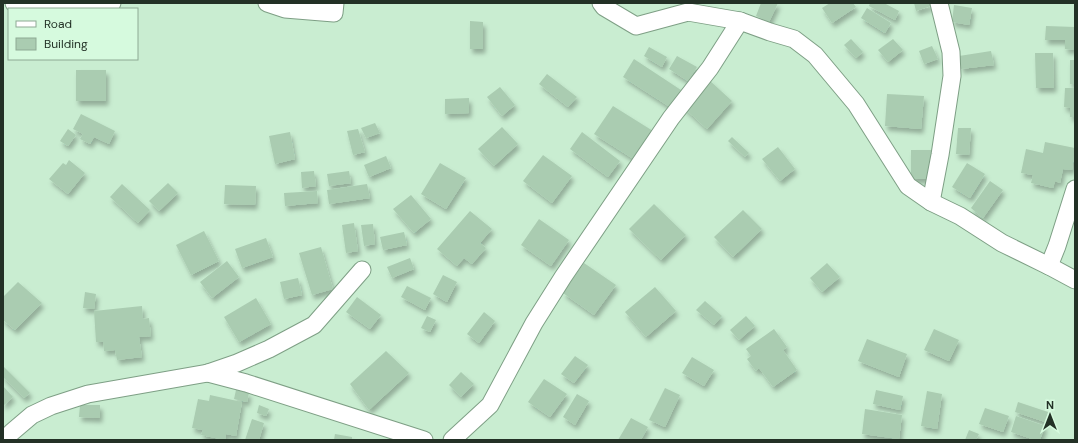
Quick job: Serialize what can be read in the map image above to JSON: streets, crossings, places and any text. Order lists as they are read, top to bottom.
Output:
{
  "legend": ["Road", "Building"],
  "north": "top"
}
